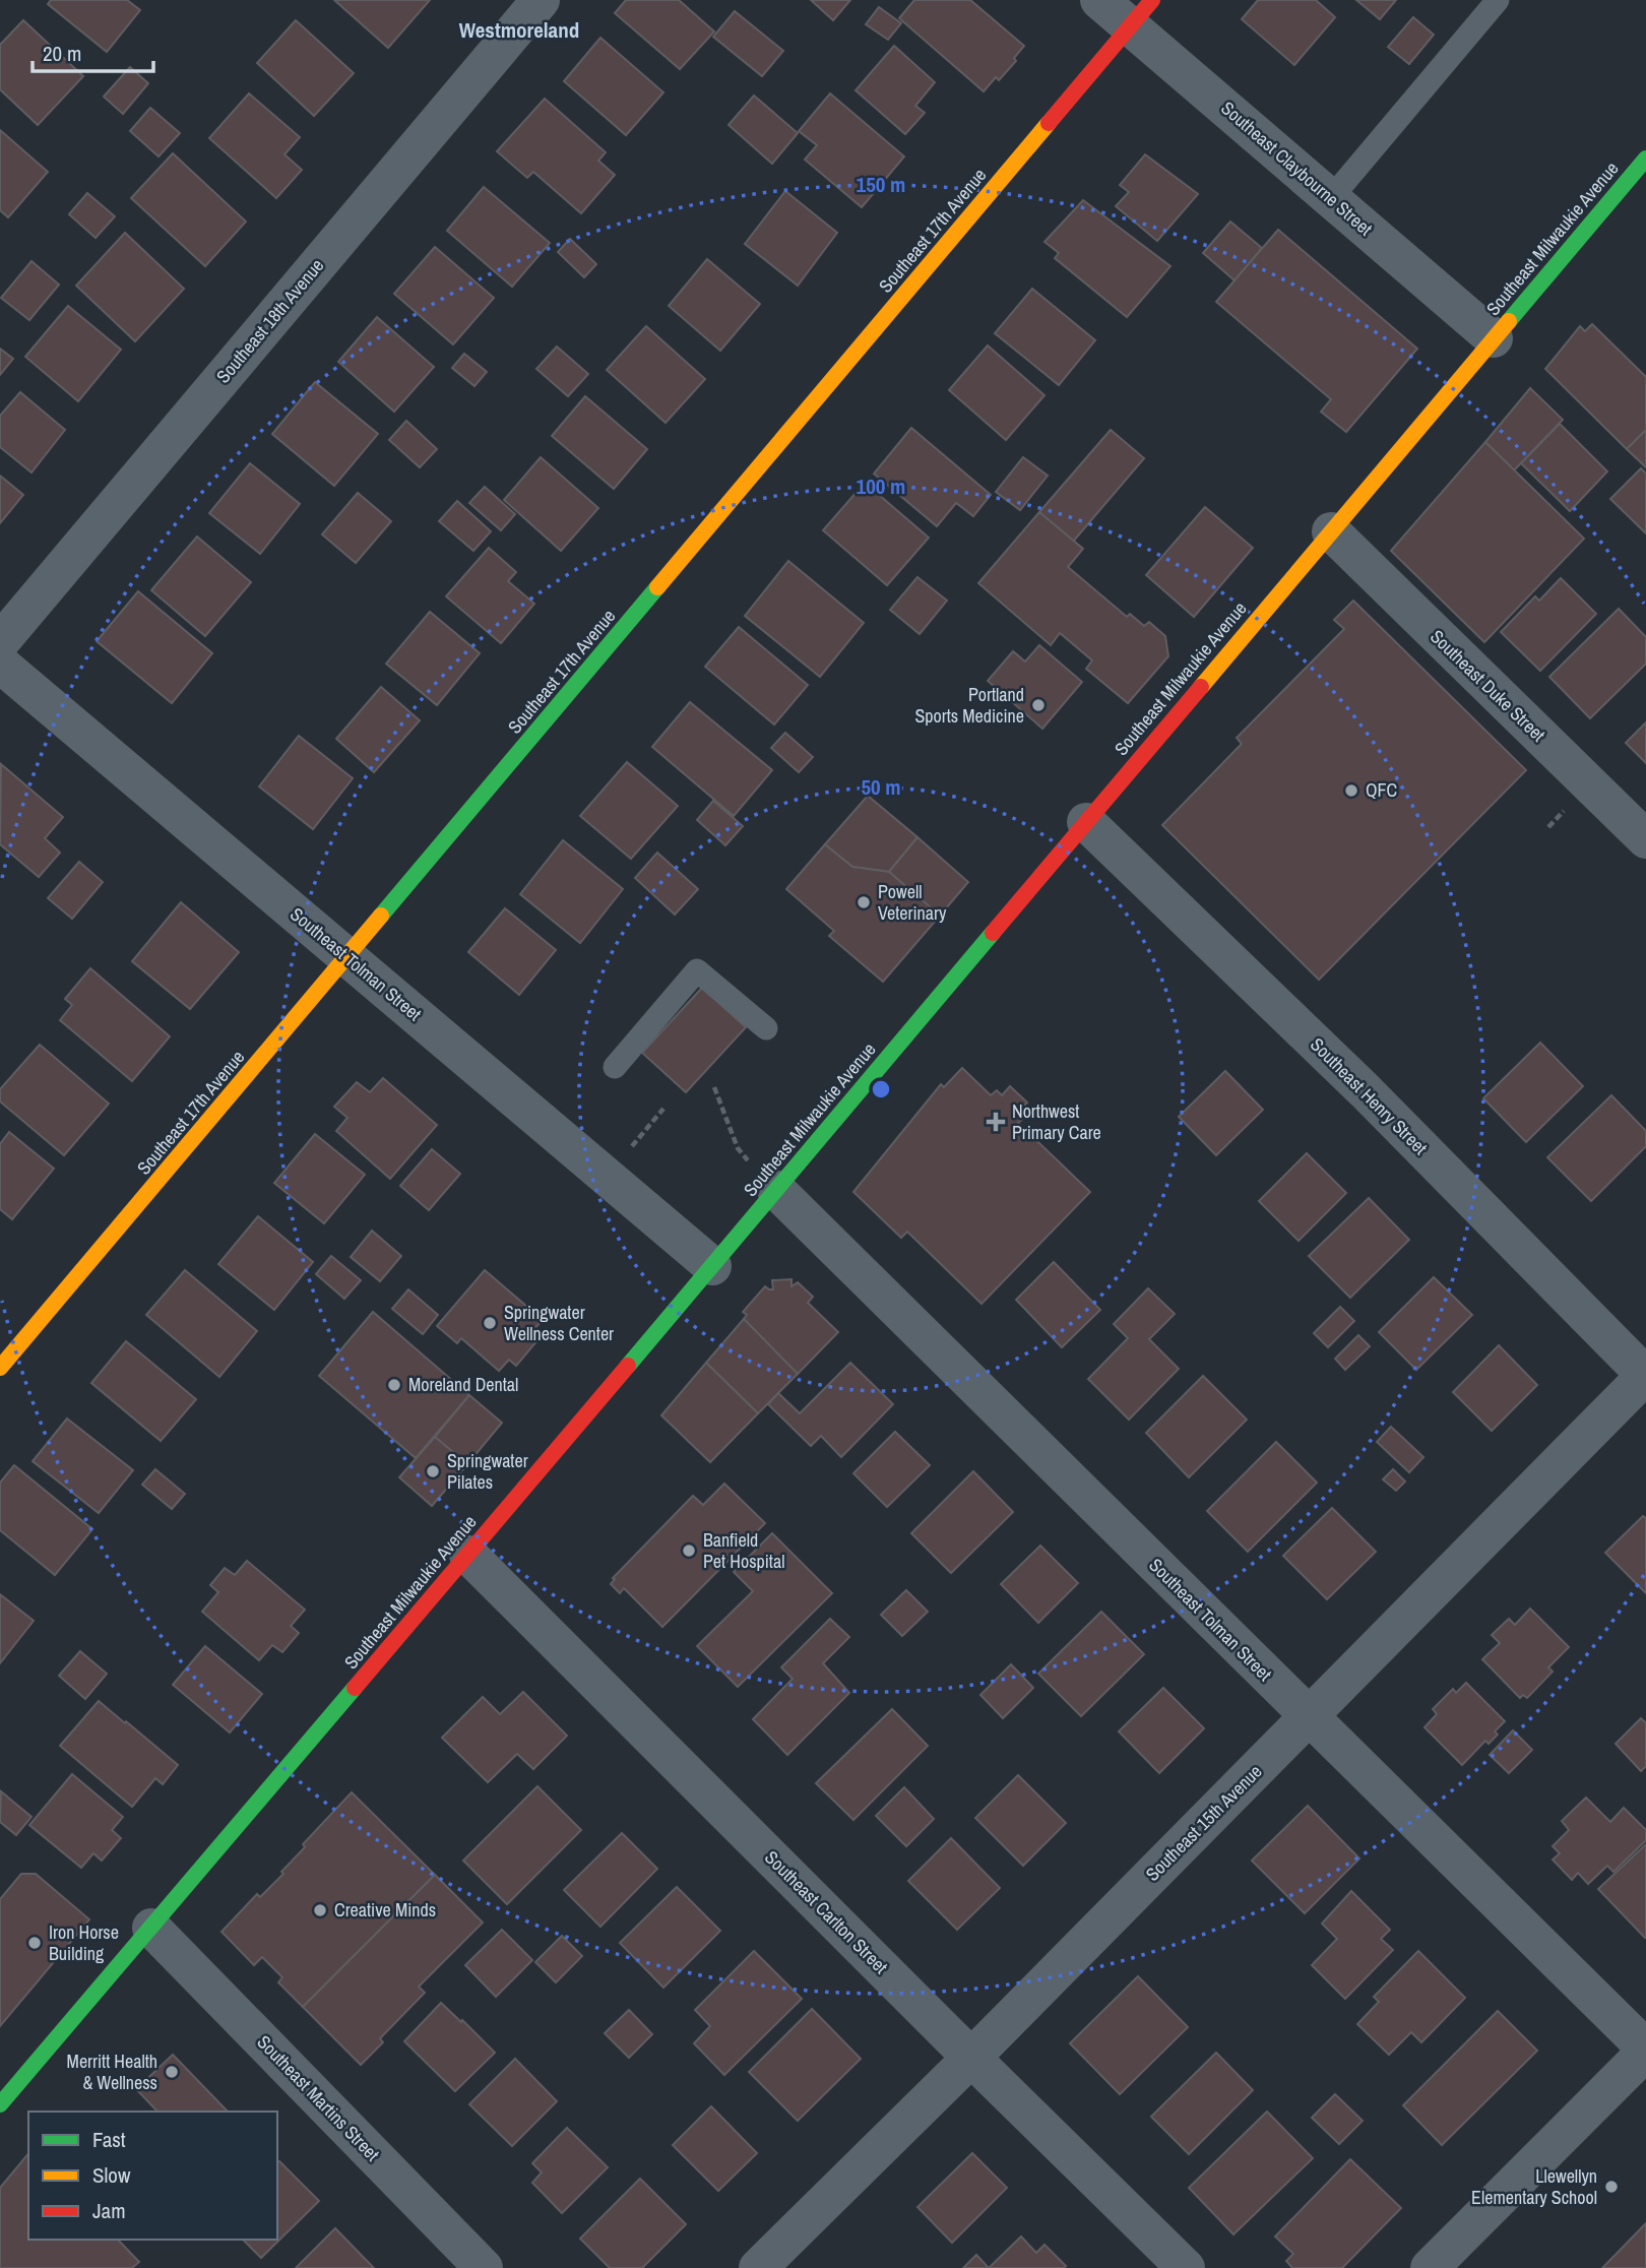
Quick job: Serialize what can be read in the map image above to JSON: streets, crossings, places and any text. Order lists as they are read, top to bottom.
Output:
{
  "streets": {
    "main road": ["Southeast 17th Avenue", "Southeast Milwaukie Avenue"],
    "street": [
      "Southeast Claybourne Street",
      "Southeast 18th Avenue",
      "Southeast Duke Street",
      "Southeast Tolman Street",
      "Southeast Henry Street",
      "Southeast 15th Avenue",
      "Southeast Carlton Street",
      "Southeast Martins Street"
    ]
  },
  "crossings": [
    ["Southeast Claybourne Street", "Southeast 17th Avenue"],
    ["Southeast Claybourne Street", "Southeast Milwaukie Avenue"],
    ["Southeast 17th Avenue", "Southeast Tolman Street"],
    ["Southeast Milwaukie Avenue", "Southeast Duke Street"],
    ["Southeast Milwaukie Avenue", "Southeast Tolman Street"],
    ["Southeast Milwaukie Avenue", "Southeast Henry Street"],
    ["Southeast Milwaukie Avenue", "Southeast Carlton Street"],
    ["Southeast Milwaukie Avenue", "Southeast Martins Street"],
    ["Southeast Tolman Street", "Southeast 15th Avenue"],
    ["Southeast Henry Street", "Southeast 15th Avenue"],
    ["Southeast 15th Avenue", "Southeast Carlton Street"]
  ],
  "districts": ["Westmoreland"],
  "places": {
    "other": [
      "Portland Sports Medicine",
      "QFC",
      "Powell Veterinary",
      "Springwater Wellness Center",
      "Moreland Dental",
      "Springwater Pilates",
      "Banfield Pet Hospital",
      "Creative Minds",
      "Iron Horse Building",
      "Merritt Health & Wellness",
      "Llewellyn Elementary School"
    ],
    "health": ["Northwest Primary Care"]
  },
  "legend": ["Fast", "Slow", "Jam"],
  "scale_bar": "20 m",
  "rings": ["150 m", "100 m", "50 m"]
}
